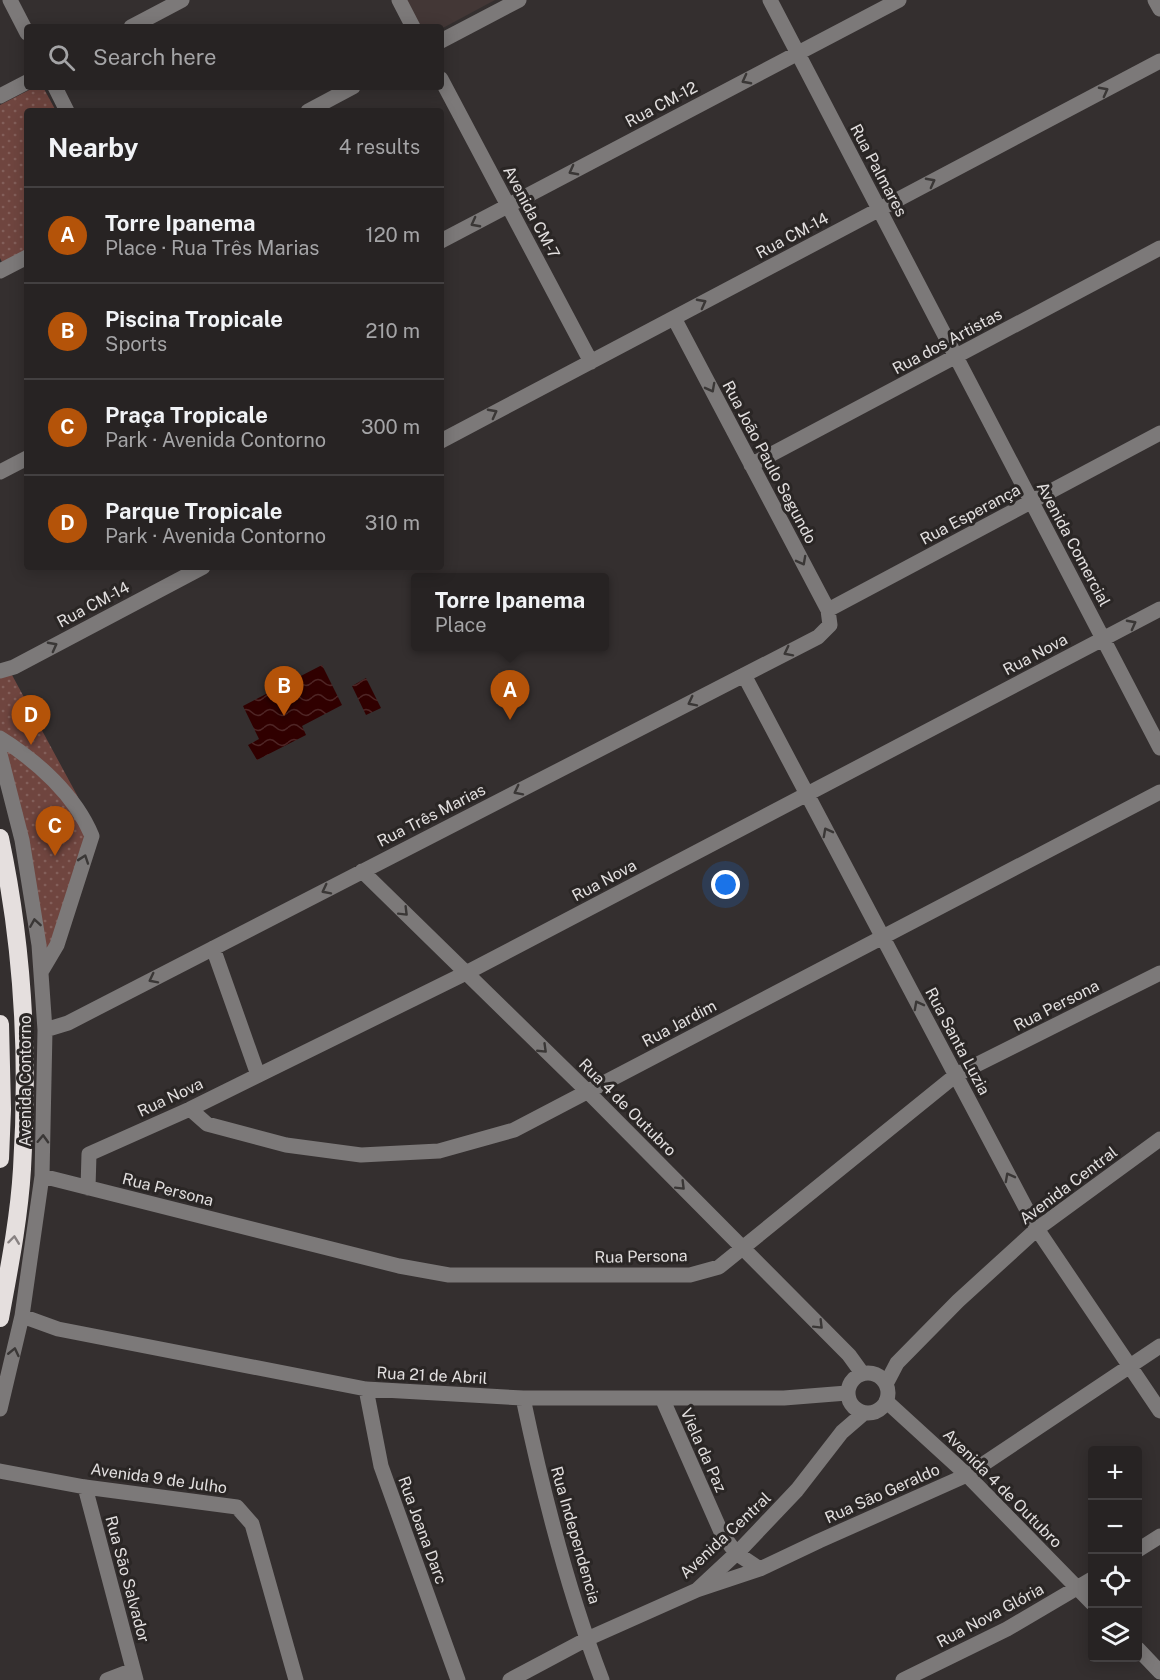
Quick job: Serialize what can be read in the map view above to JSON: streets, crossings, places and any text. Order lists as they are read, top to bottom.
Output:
{
  "streets": {
    "street": [
      "Rua CM-12",
      "Rua Palmares",
      "Avenida CM-7",
      "Rua CM-14",
      "Rua dos Artistas",
      "Rua João Paulo Segundo",
      "Rua Esperança",
      "Avenida Comercial",
      "Rua Nova",
      "Rua Três Marias",
      "Rua Persona",
      "Rua Jardim",
      "Rua Santa Luzia",
      "Avenida Contorno",
      "Rua 4 de Outubro",
      "Avenida Central",
      "Rua 21 de Abril",
      "Viela da Paz",
      "Avenida 9 de Julho",
      "Avenida 4 de Outubro",
      "Rua São Geraldo",
      "Rua Joana Darc",
      "Rua Independencia",
      "Rua São Salvador",
      "Rua Nova Glória"
    ]
  },
  "crossings": [
    ["Rua CM-12", "Rua Palmares"],
    ["Rua CM-12", "Avenida CM-7"],
    ["Rua Palmares", "Rua CM-14"],
    ["Rua Palmares", "Rua dos Artistas"],
    ["Rua Palmares", "Avenida Comercial"],
    ["Avenida CM-7", "Rua CM-14"],
    ["Rua CM-14", "Rua João Paulo Segundo"],
    ["Rua dos Artistas", "Rua João Paulo Segundo"],
    ["Rua dos Artistas", "Avenida Comercial"],
    ["Rua João Paulo Segundo", "Rua Esperança"],
    ["Rua João Paulo Segundo", "Rua Três Marias"],
    ["Rua Esperança", "Avenida Comercial"],
    ["Rua Esperança", "Rua Três Marias"],
    ["Avenida Comercial", "Rua Nova"],
    ["Rua Nova", "Rua Persona"],
    ["Rua Nova", "Rua Jardim"],
    ["Rua Nova", "Rua Santa Luzia"],
    ["Rua Nova", "Rua 4 de Outubro"],
    ["Rua Três Marias", "Rua Santa Luzia"],
    ["Rua Três Marias", "Avenida Contorno"],
    ["Rua Três Marias", "Rua 4 de Outubro"],
    ["Rua Persona", "Rua Santa Luzia"],
    ["Rua Persona", "Avenida Contorno"],
    ["Rua Persona", "Rua 4 de Outubro"],
    ["Rua Jardim", "Rua Santa Luzia"],
    ["Rua Jardim", "Rua 4 de Outubro"],
    ["Rua Santa Luzia", "Avenida Central"],
    ["Rua Santa Luzia", "Rua São Geraldo"],
    ["Avenida Contorno", "Rua 21 de Abril"],
    ["Rua 4 de Outubro", "Avenida Central"],
    ["Rua 4 de Outubro", "Rua 21 de Abril"],
    ["Rua 4 de Outubro", "Avenida 4 de Outubro"],
    ["Avenida Central", "Rua 21 de Abril"],
    ["Avenida Central", "Viela da Paz"],
    ["Avenida Central", "Avenida 4 de Outubro"],
    ["Avenida Central", "Rua São Geraldo"],
    ["Avenida Central", "Rua Independencia"],
    ["Rua 21 de Abril", "Viela da Paz"],
    ["Rua 21 de Abril", "Avenida 4 de Outubro"],
    ["Rua 21 de Abril", "Rua Joana Darc"],
    ["Rua 21 de Abril", "Rua Independencia"],
    ["Viela da Paz", "Rua São Geraldo"],
    ["Avenida 9 de Julho", "Rua São Salvador"],
    ["Avenida 4 de Outubro", "Rua São Geraldo"],
    ["Avenida 4 de Outubro", "Rua Nova Glória"]
  ],
  "one_way": [
    "Rua CM-12",
    "Rua CM-14",
    "Rua João Paulo Segundo",
    "Rua Três Marias",
    "Rua Santa Luzia",
    "Avenida Contorno",
    "Rua 4 de Outubro"
  ],
  "page": {
    "search": "Search here",
    "heading": ["Nearby", "4 results"],
    "list": [
      {
        "mark": "A",
        "name": "Torre Ipanema",
        "note": "Place · Rua Três Marias",
        "value": "120 m"
      },
      {
        "mark": "B",
        "name": "Piscina Tropicale",
        "note": "Sports",
        "value": "210 m"
      },
      {
        "mark": "C",
        "name": "Praça Tropicale",
        "note": "Park · Avenida Contorno",
        "value": "300 m"
      },
      {
        "mark": "D",
        "name": "Parque Tropicale",
        "note": "Park · Avenida Contorno",
        "value": "310 m"
      }
    ],
    "popup": ["Torre Ipanema", "Place"],
    "pins": [
      "B",
      "A",
      "D",
      "C"
    ],
    "map_buttons": ["+", "−"]
  }
}
